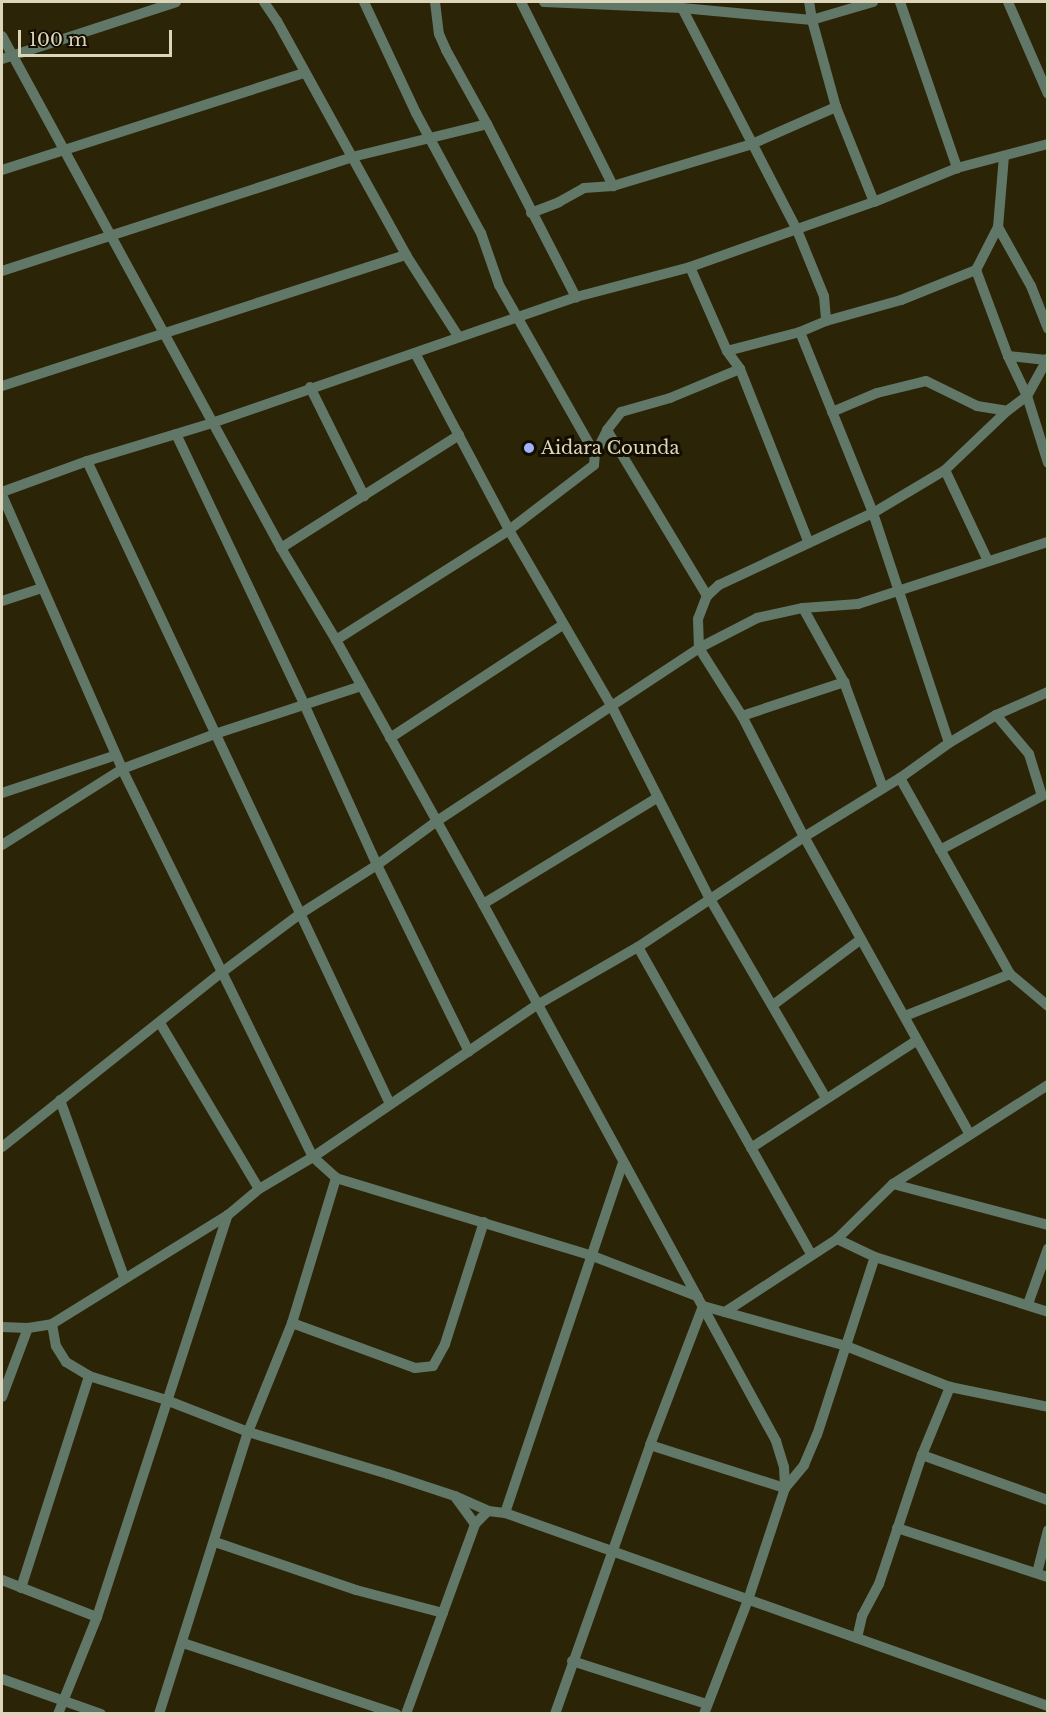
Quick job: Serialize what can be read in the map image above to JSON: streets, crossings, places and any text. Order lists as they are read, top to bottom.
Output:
{
  "places": ["Aidara Counda"],
  "scale_bar": "100 m"
}
